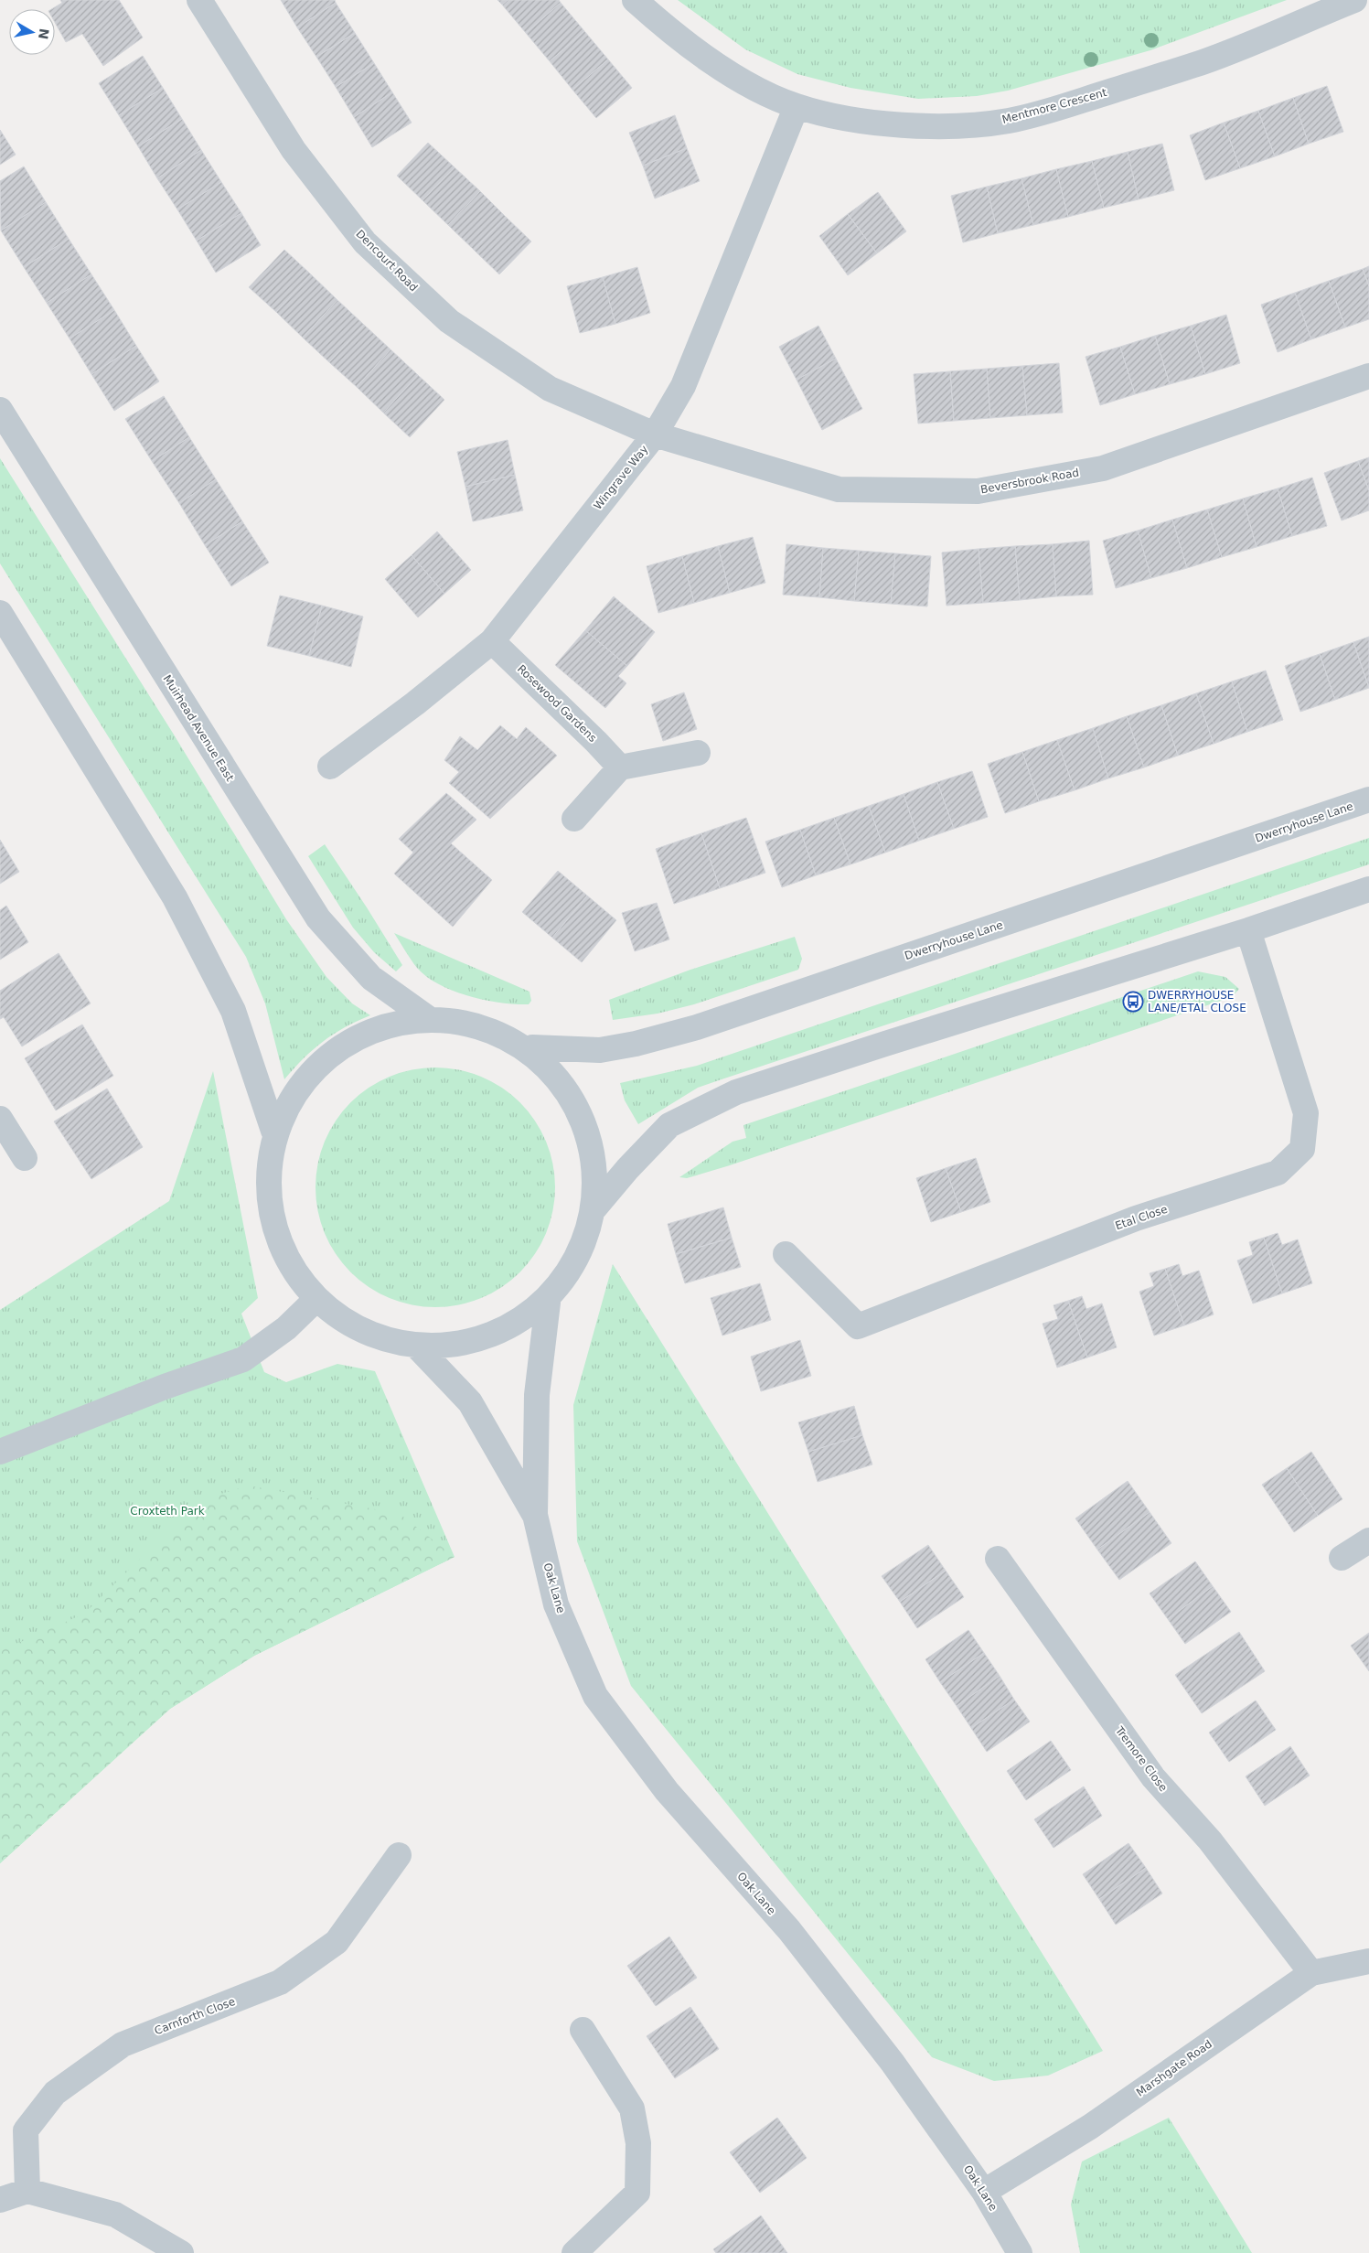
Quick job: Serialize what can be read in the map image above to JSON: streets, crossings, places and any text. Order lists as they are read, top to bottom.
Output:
{
  "streets": {
    "street": [
      "Mentmore Crescent",
      "Dencourt Road",
      "Wingrave Way",
      "Beversbrook Road",
      "Rosewood Gardens",
      "Muirhead Avenue East",
      "Dwerryhouse Lane",
      "Etal Close",
      "Oak Lane",
      "Tremore Close",
      "Carnforth Close",
      "Marshgate Road"
    ]
  },
  "crossings": [
    ["Mentmore Crescent", "Wingrave Way"],
    ["Dencourt Road", "Wingrave Way"],
    ["Dencourt Road", "Beversbrook Road"],
    ["Wingrave Way", "Beversbrook Road"],
    ["Wingrave Way", "Rosewood Gardens"],
    ["Oak Lane", "Marshgate Road"],
    ["Tremore Close", "Marshgate Road"]
  ],
  "parks": ["Croxteth Park"],
  "places": {
    "bus stop": ["DWERRYHOUSE LANE/ETAL CLOSE"]
  },
  "north": "right"
}
